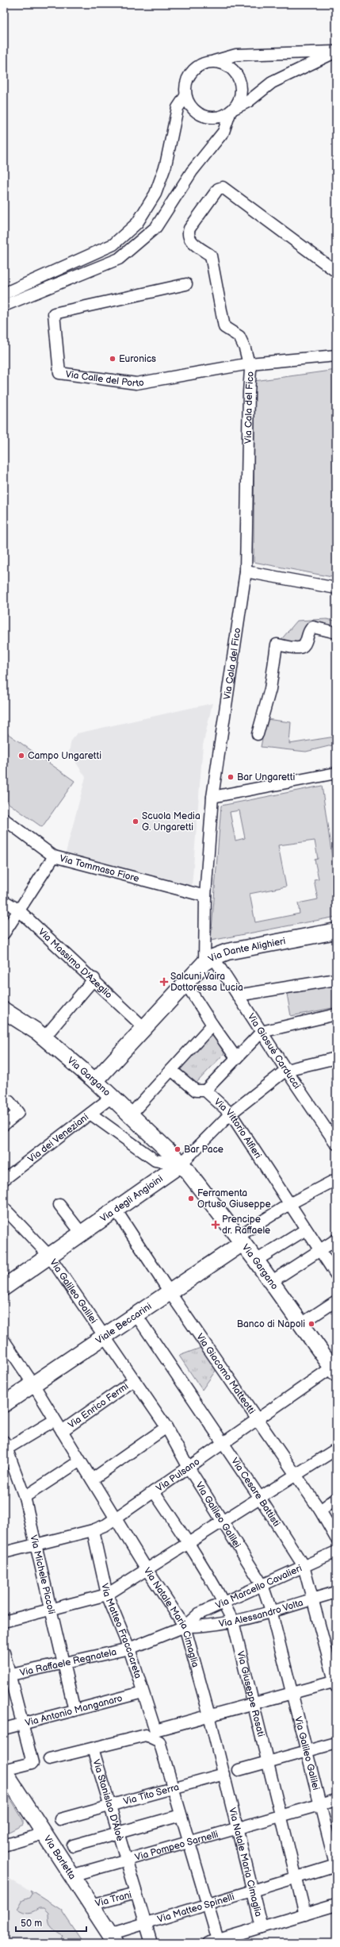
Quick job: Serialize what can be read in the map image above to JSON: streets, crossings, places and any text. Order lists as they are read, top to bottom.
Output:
{
  "streets": {
    "street": [
      "Via Calle del Porto",
      "Via Cala del Fico",
      "Via Tommaso Fiore",
      "Via Dante Alighieri",
      "Via Massimo D'Azeglio",
      "Via Giosuè Carducci",
      "Via Gargano",
      "Via Vittorio Alfieri",
      "Via dei Veneziani",
      "Via degli Angioini",
      "Via Galileo Galilei",
      "Viale Beccarini",
      "Via Giacomo Matteotti",
      "Via Enrico Fermi",
      "Via Pulsano",
      "Via Cesare Battisti",
      "Via Michele Piccoli",
      "Via Marcello Cavalieri",
      "Via Alessandro Volta",
      "Via Natale Maria Cimaglia",
      "Via Matteo Fraccacreta",
      "Via Raffaele Regnatela",
      "Via Giuseppe Rosati",
      "Via Antonio Manganaro",
      "Via Tito Serra",
      "Via Stanislao D'Aloè",
      "Via Pompeo Sarnelli",
      "Via Barletta",
      "Via Trani",
      "Via Matteo Spinelli"
    ]
  },
  "crossings": [
    ["Via Calle del Porto", "Via Cala del Fico"],
    ["Via Cala del Fico", "Via Tommaso Fiore"],
    ["Via Cala del Fico", "Via Dante Alighieri"],
    ["Via Cala del Fico", "Via Giosuè Carducci"],
    ["Via Dante Alighieri", "Via Massimo D'Azeglio"],
    ["Via Dante Alighieri", "Via Giosuè Carducci"],
    ["Via Dante Alighieri", "Via Gargano"],
    ["Via Gargano", "Via dei Veneziani"],
    ["Via Gargano", "Via degli Angioini"],
    ["Via Gargano", "Viale Beccarini"],
    ["Via Gargano", "Via Pulsano"],
    ["Via Vittorio Alfieri", "Viale Beccarini"],
    ["Via degli Angioini", "Via Galileo Galilei"],
    ["Via degli Angioini", "Via Giacomo Matteotti"],
    ["Via Galileo Galilei", "Viale Beccarini"],
    ["Via Galileo Galilei", "Via Enrico Fermi"],
    ["Via Galileo Galilei", "Via Pulsano"],
    ["Via Galileo Galilei", "Via Marcello Cavalieri"],
    ["Via Galileo Galilei", "Via Alessandro Volta"],
    ["Via Galileo Galilei", "Via Pompeo Sarnelli"],
    ["Via Galileo Galilei", "Via Matteo Spinelli"],
    ["Viale Beccarini", "Via Giacomo Matteotti"],
    ["Viale Beccarini", "Via Cesare Battisti"],
    ["Viale Beccarini", "Via Natale Maria Cimaglia"],
    ["Via Giacomo Matteotti", "Via Pulsano"],
    ["Via Enrico Fermi", "Via Natale Maria Cimaglia"],
    ["Via Pulsano", "Via Cesare Battisti"],
    ["Via Pulsano", "Via Michele Piccoli"],
    ["Via Pulsano", "Via Natale Maria Cimaglia"],
    ["Via Pulsano", "Via Matteo Fraccacreta"],
    ["Via Pulsano", "Via Giuseppe Rosati"],
    ["Via Cesare Battisti", "Via Marcello Cavalieri"],
    ["Via Cesare Battisti", "Via Alessandro Volta"],
    ["Via Michele Piccoli", "Via Raffaele Regnatela"],
    ["Via Michele Piccoli", "Via Antonio Manganaro"],
    ["Via Marcello Cavalieri", "Via Alessandro Volta"],
    ["Via Marcello Cavalieri", "Via Natale Maria Cimaglia"],
    ["Via Marcello Cavalieri", "Via Raffaele Regnatela"],
    ["Via Marcello Cavalieri", "Via Giuseppe Rosati"],
    ["Via Alessandro Volta", "Via Natale Maria Cimaglia"],
    ["Via Alessandro Volta", "Via Raffaele Regnatela"],
    ["Via Alessandro Volta", "Via Giuseppe Rosati"],
    ["Via Natale Maria Cimaglia", "Via Matteo Fraccacreta"],
    ["Via Natale Maria Cimaglia", "Via Raffaele Regnatela"],
    ["Via Natale Maria Cimaglia", "Via Tito Serra"],
    ["Via Natale Maria Cimaglia", "Via Pompeo Sarnelli"],
    ["Via Natale Maria Cimaglia", "Via Matteo Spinelli"],
    ["Via Matteo Fraccacreta", "Via Raffaele Regnatela"],
    ["Via Matteo Fraccacreta", "Via Antonio Manganaro"],
    ["Via Giuseppe Rosati", "Via Pompeo Sarnelli"],
    ["Via Giuseppe Rosati", "Via Matteo Spinelli"],
    ["Via Tito Serra", "Via Stanislao D'Aloè"],
    ["Via Stanislao D'Aloè", "Via Pompeo Sarnelli"],
    ["Via Stanislao D'Aloè", "Via Trani"],
    ["Via Stanislao D'Aloè", "Via Matteo Spinelli"],
    ["Via Pompeo Sarnelli", "Via Barletta"],
    ["Via Barletta", "Via Trani"],
    ["Via Barletta", "Via Matteo Spinelli"]
  ],
  "places": {
    "other": [
      "Euronics",
      "Campo Ungaretti",
      "Bar Ungaretti",
      "Scuola Media G. Ungaretti",
      "Bar Pace",
      "Ferramenta Ortuso Giuseppe",
      "Banco di Napoli"
    ],
    "health": ["Salcuni Vaira Dottoressa Lucia", "Prencipe dr. Raffaele"]
  },
  "scale_bar": "50 m"
}
